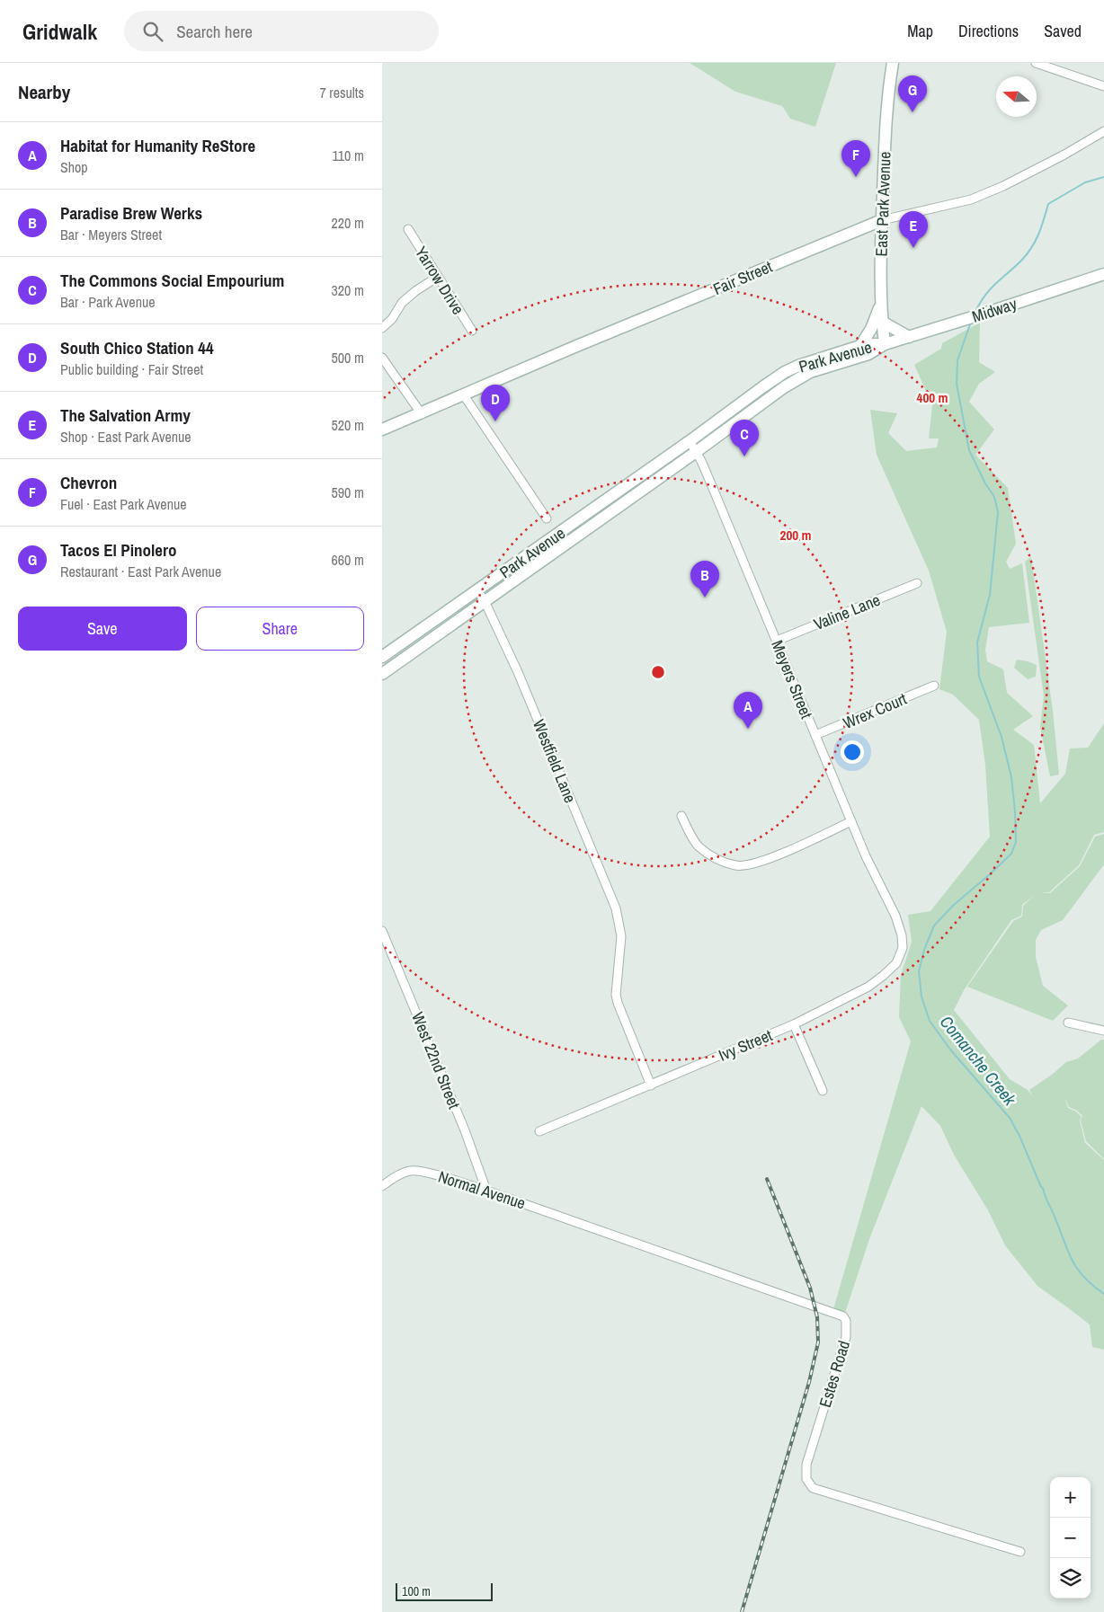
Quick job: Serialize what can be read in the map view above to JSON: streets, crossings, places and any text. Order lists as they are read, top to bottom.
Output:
{
  "streets": {
    "main road": [
      "East Park Avenue",
      "Fair Street",
      "Midway",
      "Park Avenue"
    ],
    "street": [
      "Yarrow Drive",
      "Valine Lane",
      "Meyers Street",
      "Wrex Court",
      "Westfield Lane",
      "Ivy Street",
      "West 22nd Street",
      "Normal Avenue",
      "Estes Road"
    ]
  },
  "crossings": [
    ["East Park Avenue", "Fair Street"],
    ["East Park Avenue", "Midway"],
    ["East Park Avenue", "Park Avenue"],
    ["Midway", "Park Avenue"],
    ["Park Avenue", "Meyers Street"],
    ["Park Avenue", "Westfield Lane"],
    ["Valine Lane", "Meyers Street"],
    ["Meyers Street", "Wrex Court"],
    ["Meyers Street", "Ivy Street"],
    ["Westfield Lane", "Ivy Street"],
    ["West 22nd Street", "Normal Avenue"],
    ["Normal Avenue", "Estes Road"]
  ],
  "water": ["Comanche Creek"],
  "scale_bar": "100 m",
  "north": "left",
  "page": {
    "header": "Gridwalk",
    "search": "Search here",
    "nav": ["Map", "Directions", "Saved"],
    "heading": ["Nearby", "7 results"],
    "pins": [
      "G",
      "F",
      "E",
      "D",
      "C",
      "B",
      "A"
    ],
    "list": [
      {
        "mark": "A",
        "name": "Habitat for Humanity ReStore",
        "note": "Shop",
        "value": "110 m"
      },
      {
        "mark": "B",
        "name": "Paradise Brew Werks",
        "note": "Bar · Meyers Street",
        "value": "220 m"
      },
      {
        "mark": "C",
        "name": "The Commons Social Empourium",
        "note": "Bar · Park Avenue",
        "value": "320 m"
      },
      {
        "mark": "D",
        "name": "South Chico Station 44",
        "note": "Public building · Fair Street",
        "value": "500 m"
      },
      {
        "mark": "E",
        "name": "The Salvation Army",
        "note": "Shop · East Park Avenue",
        "value": "520 m"
      },
      {
        "mark": "F",
        "name": "Chevron",
        "note": "Fuel · East Park Avenue",
        "value": "590 m"
      },
      {
        "mark": "G",
        "name": "Tacos El Pinolero",
        "note": "Restaurant · East Park Avenue",
        "value": "660 m"
      }
    ],
    "buttons": ["Save", "Share"],
    "map_buttons": ["+", "−"],
    "scale": "100 m"
  },
  "rings": ["400 m", "200 m"]
}
